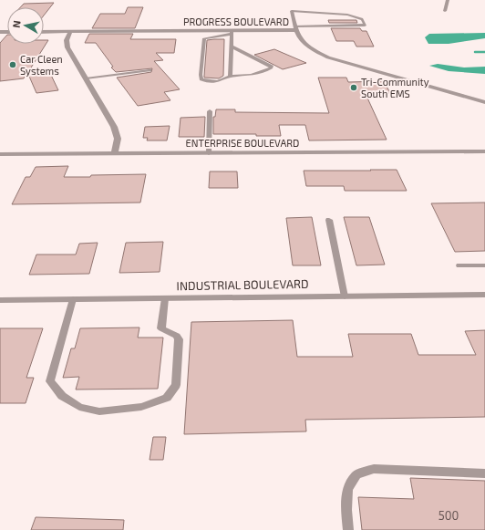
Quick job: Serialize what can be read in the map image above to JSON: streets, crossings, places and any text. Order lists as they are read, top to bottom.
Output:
{
  "streets": {
    "street": ["PROGRESS BOULEVARD", "ENTERPRISE BOULEVARD", "INDUSTRIAL BOULEVARD"]
  },
  "places": ["Car Cleen Systems", "Tri-Community South EMS"],
  "house_numbers": ["500"],
  "north": "left"
}
